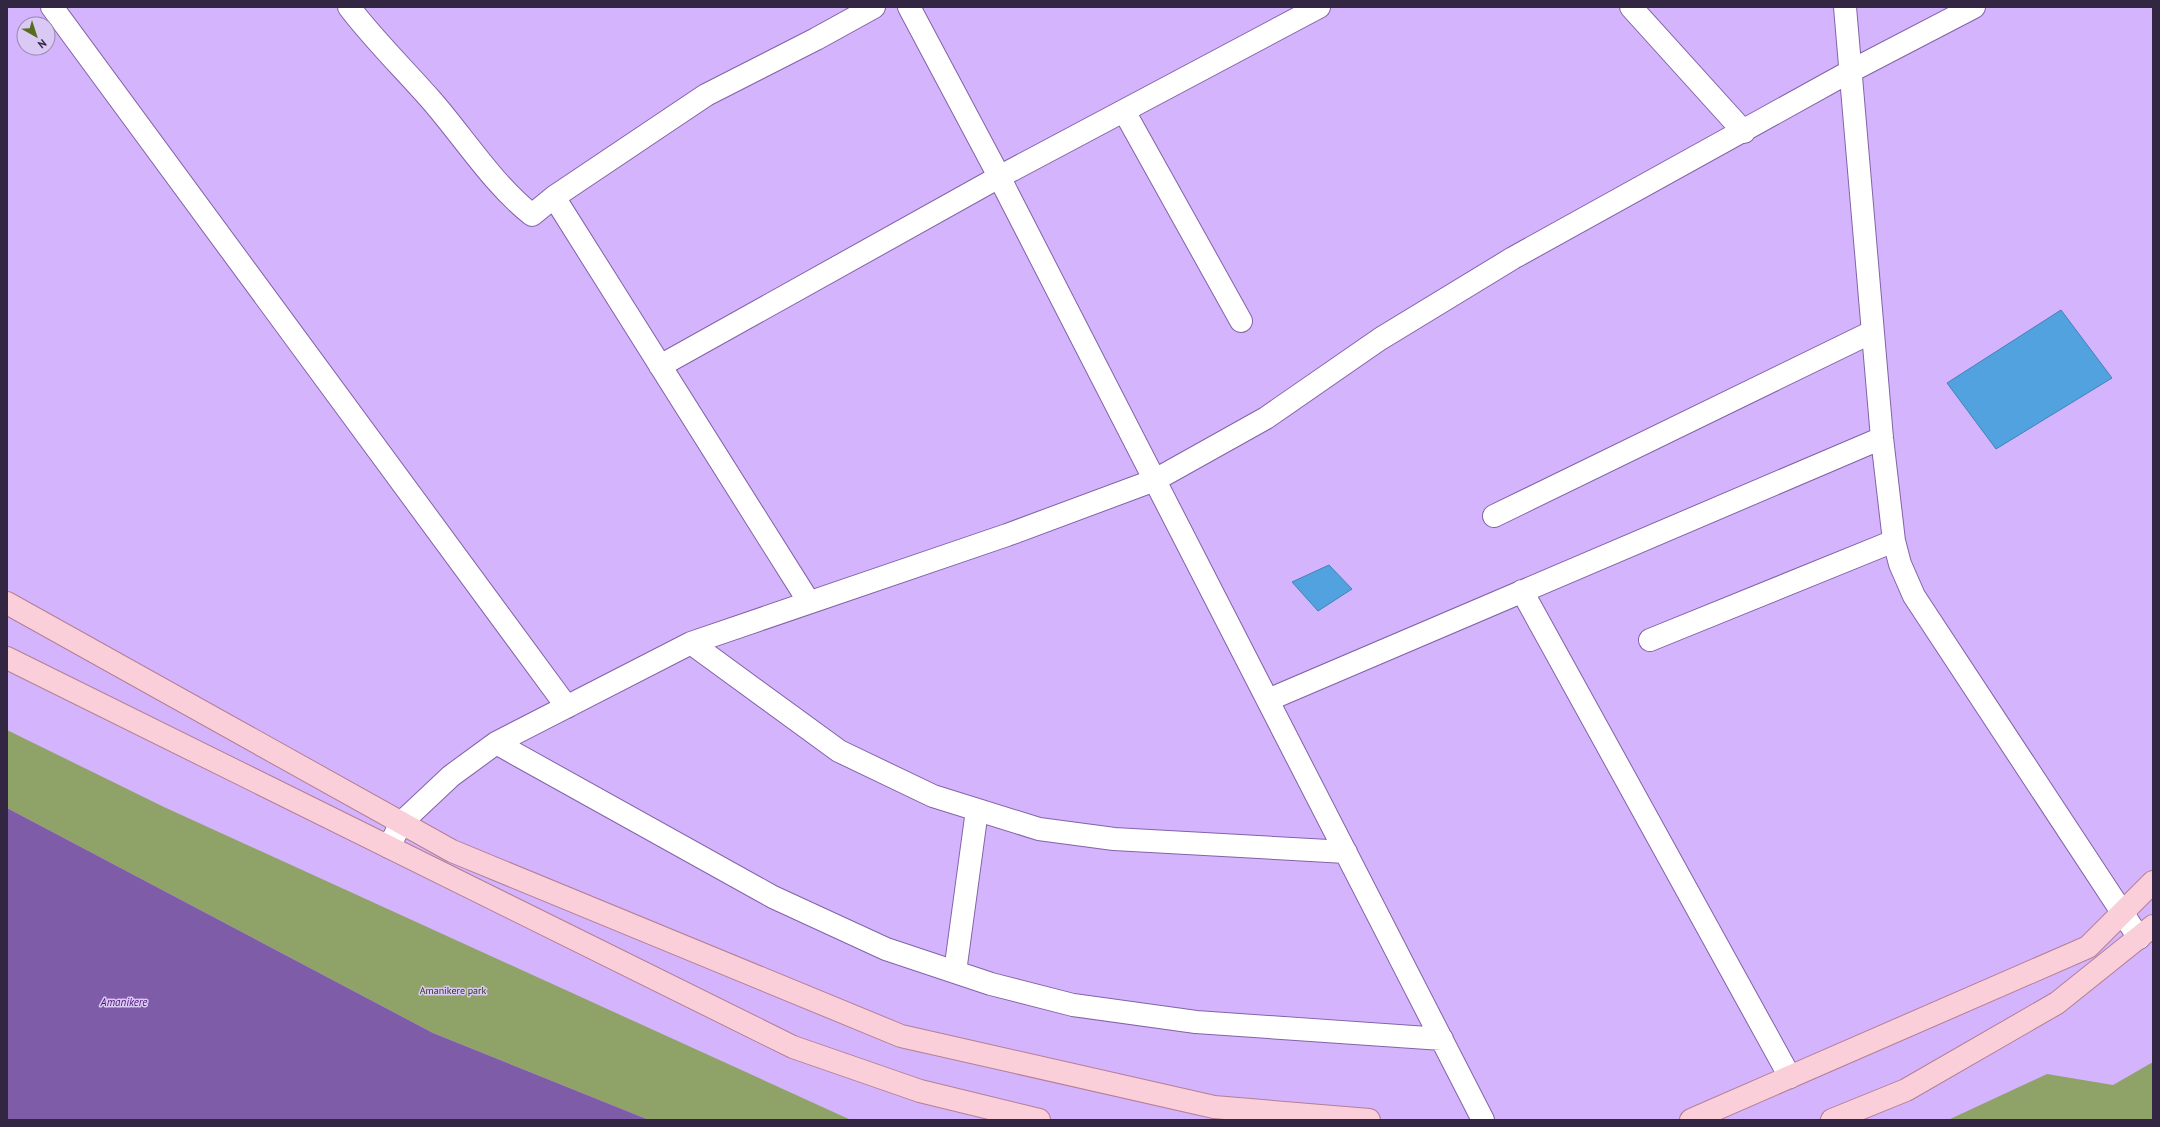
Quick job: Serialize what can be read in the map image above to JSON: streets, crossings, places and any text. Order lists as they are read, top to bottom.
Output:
{
  "water": ["Amanikere"],
  "parks": ["Amanikere park"],
  "north": "bottom right"
}
